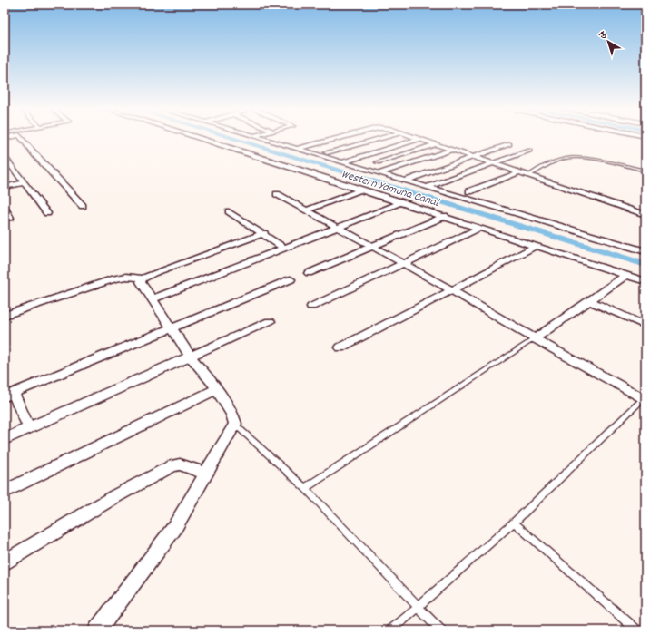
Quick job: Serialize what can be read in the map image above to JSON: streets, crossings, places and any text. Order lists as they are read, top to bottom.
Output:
{
  "water": ["Western Yamuna Canal"],
  "north": "top left"
}
